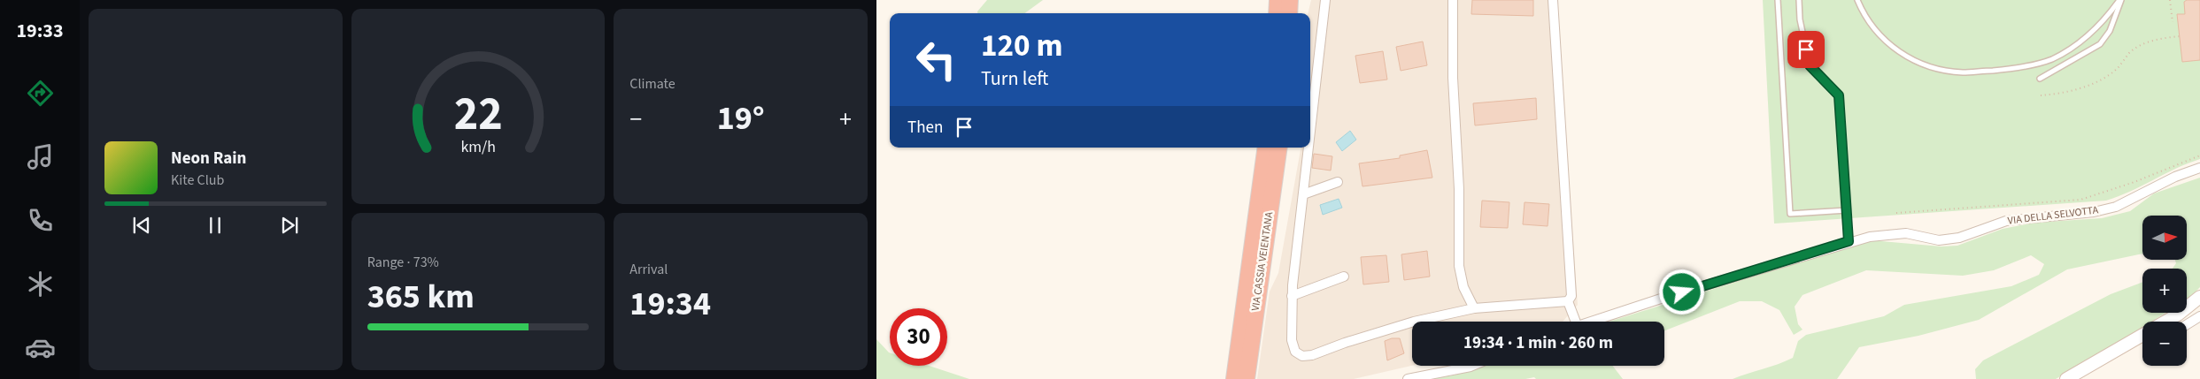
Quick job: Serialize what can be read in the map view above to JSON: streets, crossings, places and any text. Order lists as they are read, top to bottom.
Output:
{
  "streets": {
    "highway": ["VIA CASSIA VEIENTANA"],
    "street": ["VIA DELLA SELVOTTA"]
  },
  "north": "right",
  "page": {
    "tabs": "19:33",
    "tile": [
      "Climate",
      ["Range · 73%", "365 km"],
      ["Arrival", "19:34"]
    ],
    "turn": ["120 m", "Turn left"],
    "heat": ["−", "19°", "+"],
    "then": "Then",
    "song": ["Neon Rain", "Kite Club"],
    "map_buttons": ["+", "−"],
    "limit": "30",
    "trip": "19:34 · 1 min · 260 m",
    "gauge": ["22", "km/h"]
  }
}
